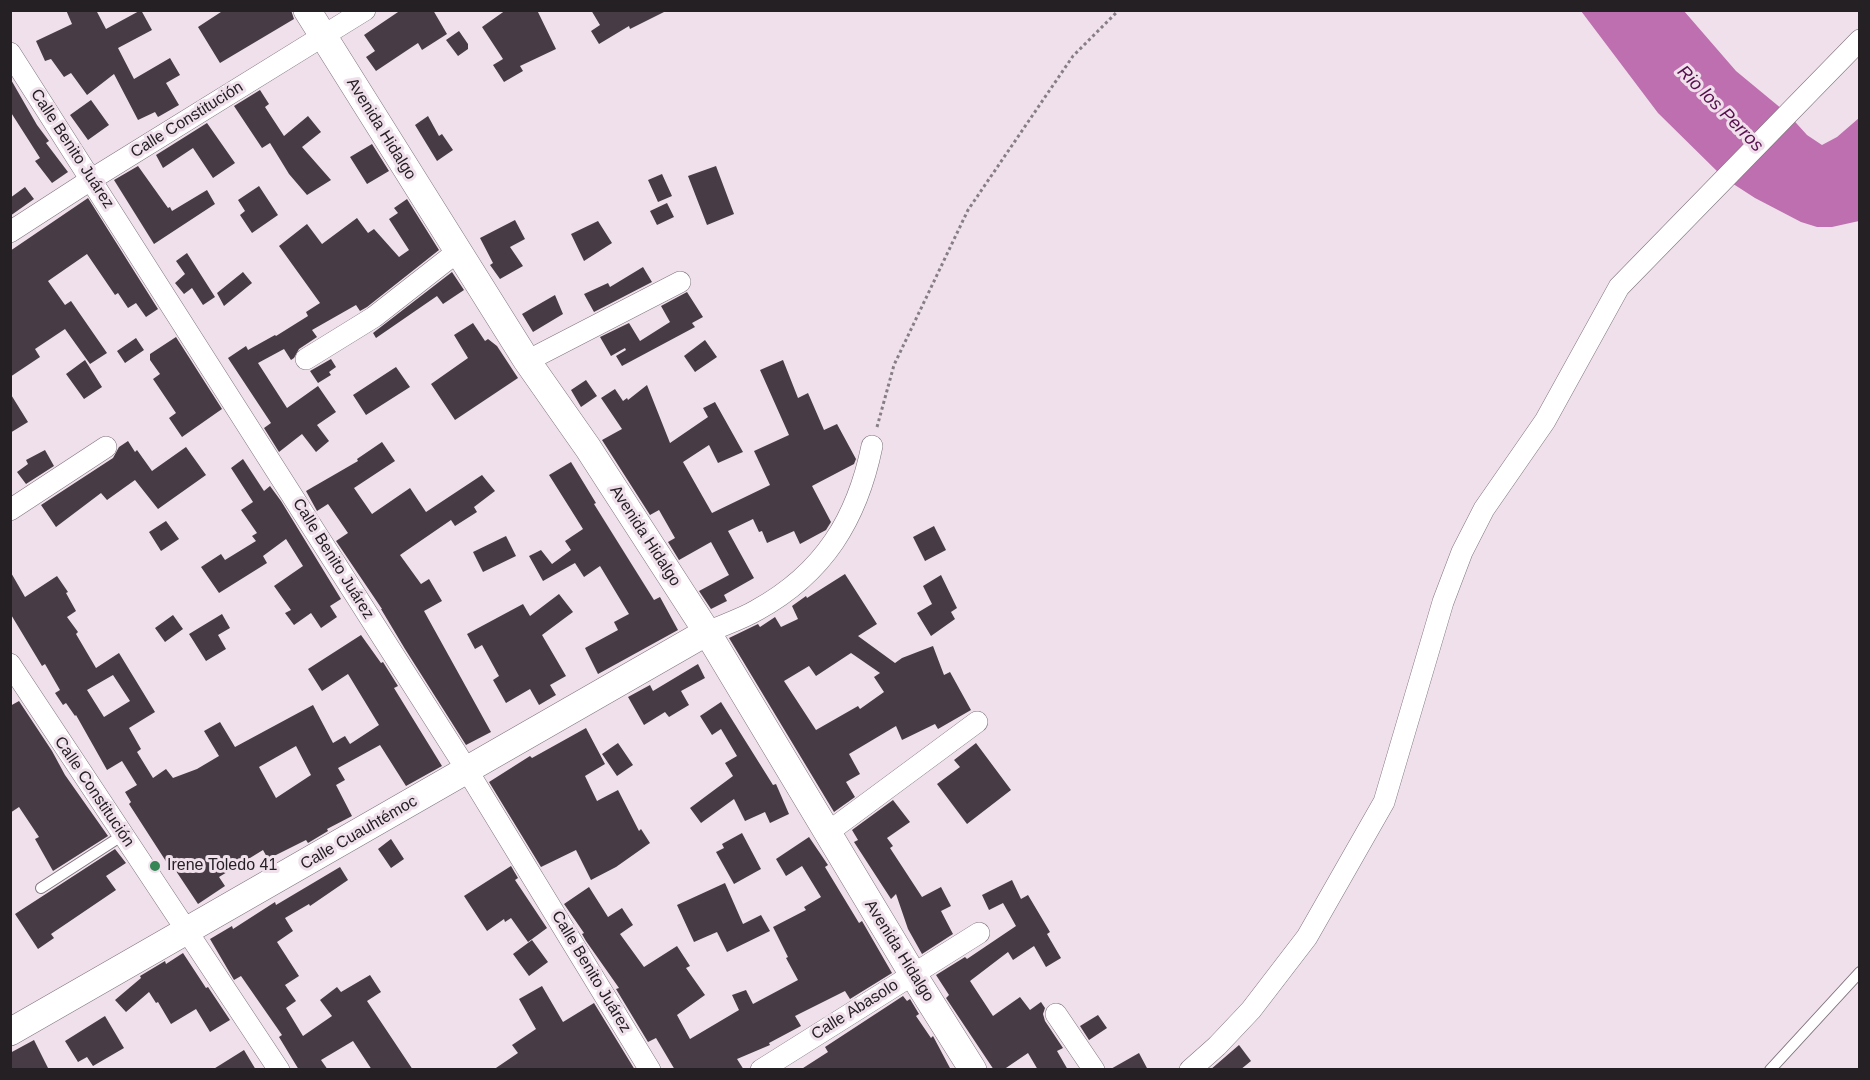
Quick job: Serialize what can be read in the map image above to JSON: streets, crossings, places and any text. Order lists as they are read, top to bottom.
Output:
{
  "streets": {
    "street": [
      "Calle Constitución",
      "Avenida Hidalgo",
      "Calle Benito Juárez",
      "Calle Cuauhtémoc",
      "Calle Abasolo"
    ]
  },
  "crossings": [
    ["Calle Constitución", "Avenida Hidalgo"],
    ["Calle Constitución", "Calle Benito Juárez"],
    ["Calle Constitución", "Calle Cuauhtémoc"],
    ["Avenida Hidalgo", "Calle Cuauhtémoc"],
    ["Avenida Hidalgo", "Calle Abasolo"],
    ["Calle Benito Juárez", "Calle Cuauhtémoc"]
  ],
  "water": ["Rio los Perros"],
  "places": ["Irene Toledo 41"]
}
